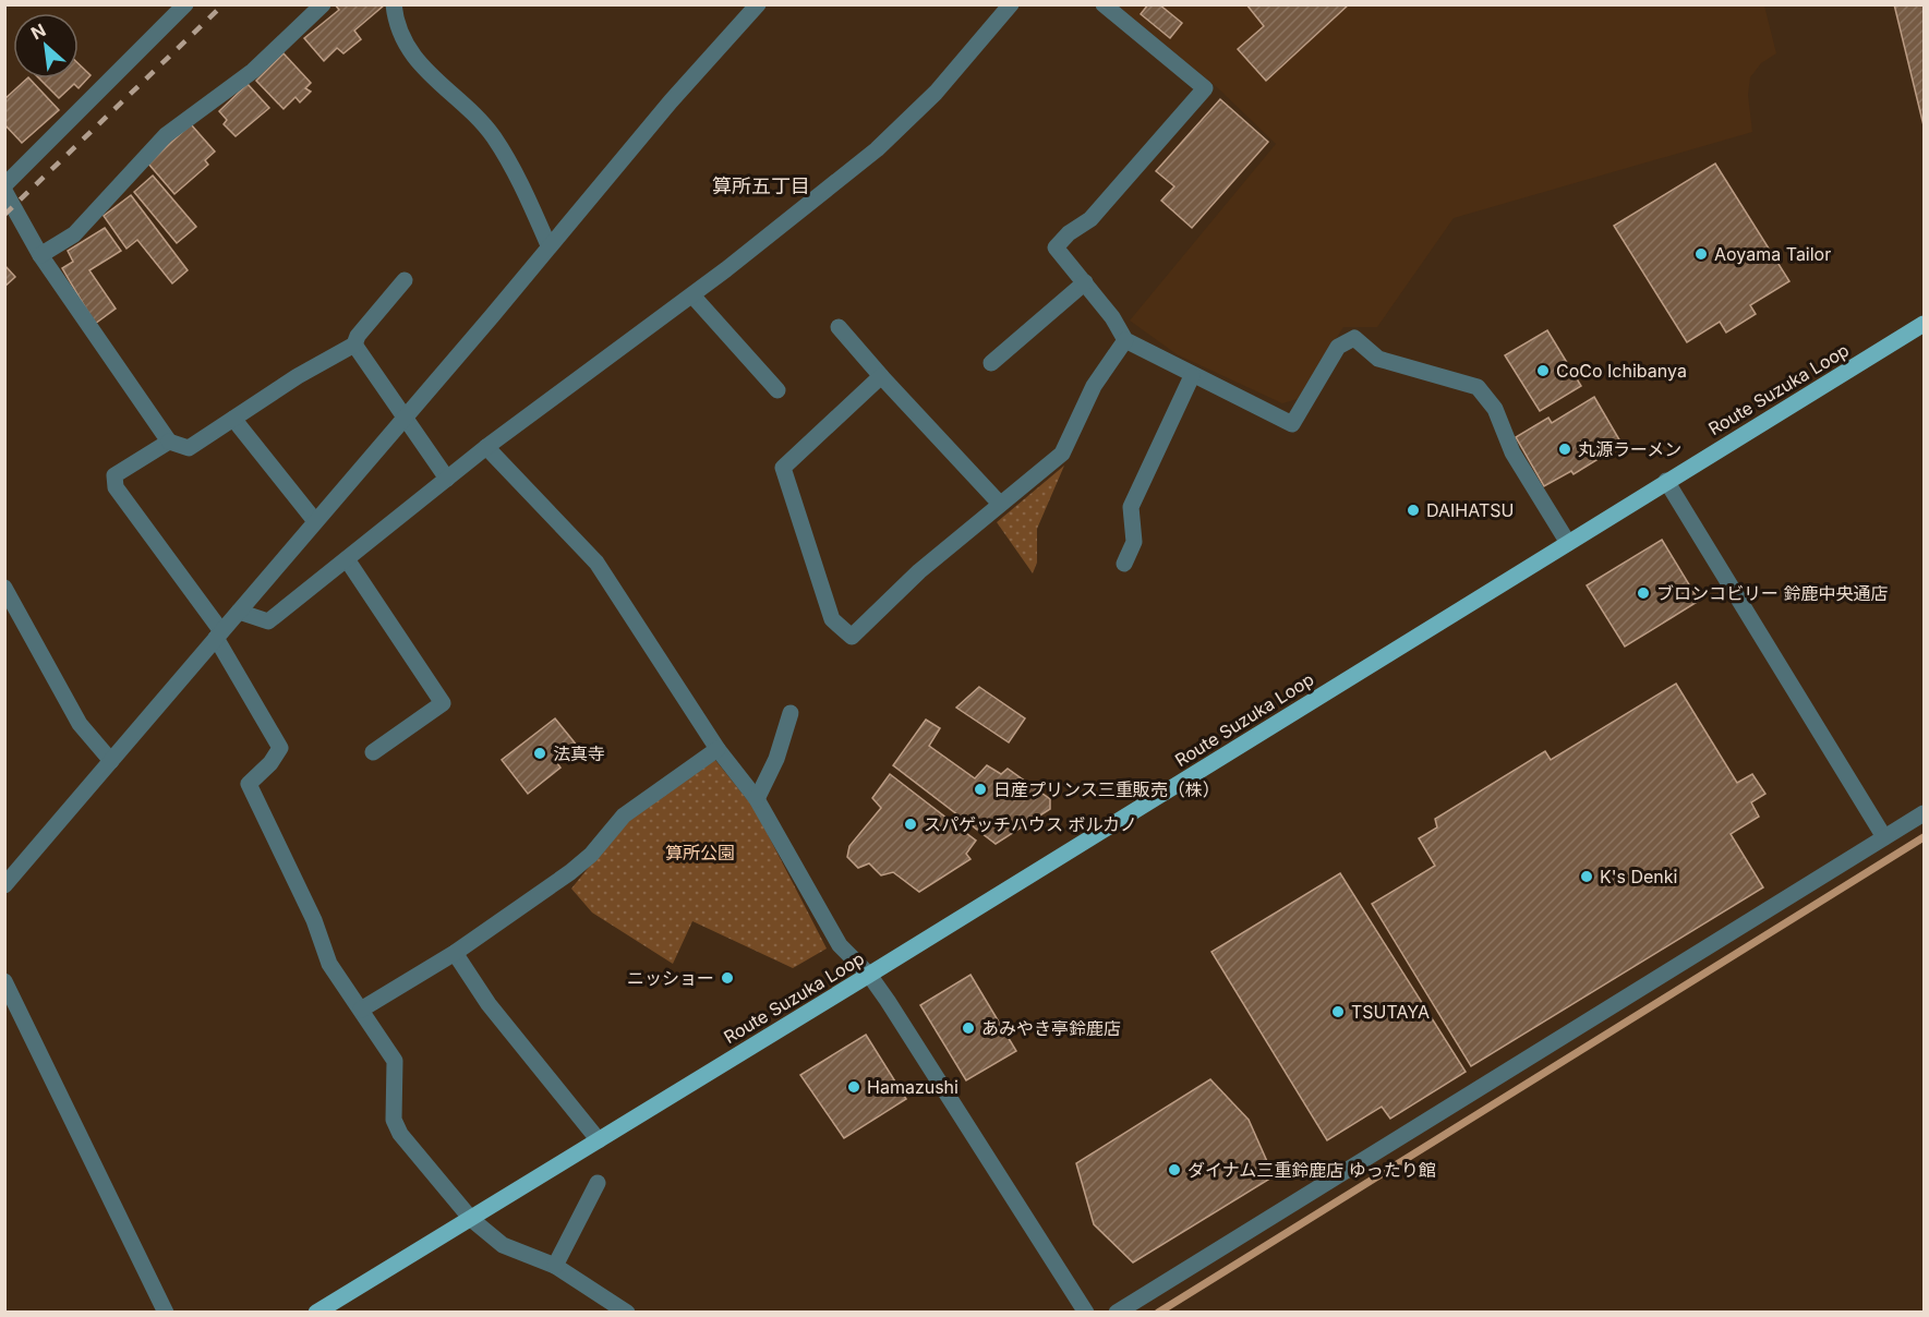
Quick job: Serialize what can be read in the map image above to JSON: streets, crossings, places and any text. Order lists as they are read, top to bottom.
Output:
{
  "streets": {
    "main road": ["Route Suzuka Loop"]
  },
  "districts": ["算所五丁目"],
  "parks": ["算所公園"],
  "places": [
    "Aoyama Tailor",
    "CoCo Ichibanya",
    "丸源ラーメン",
    "DAIHATSU",
    "ブロンコビリー 鈴鹿中央通店",
    "法真寺",
    "日産プリンス三重販売（株）",
    "スパゲッチハウス ボルカノ",
    "K's Denki",
    "ニッショー",
    "TSUTAYA",
    "あみやき亭鈴鹿店",
    "Hamazushi",
    "ダイナム三重鈴鹿店 ゆったり館"
  ],
  "north": "top left"
}
